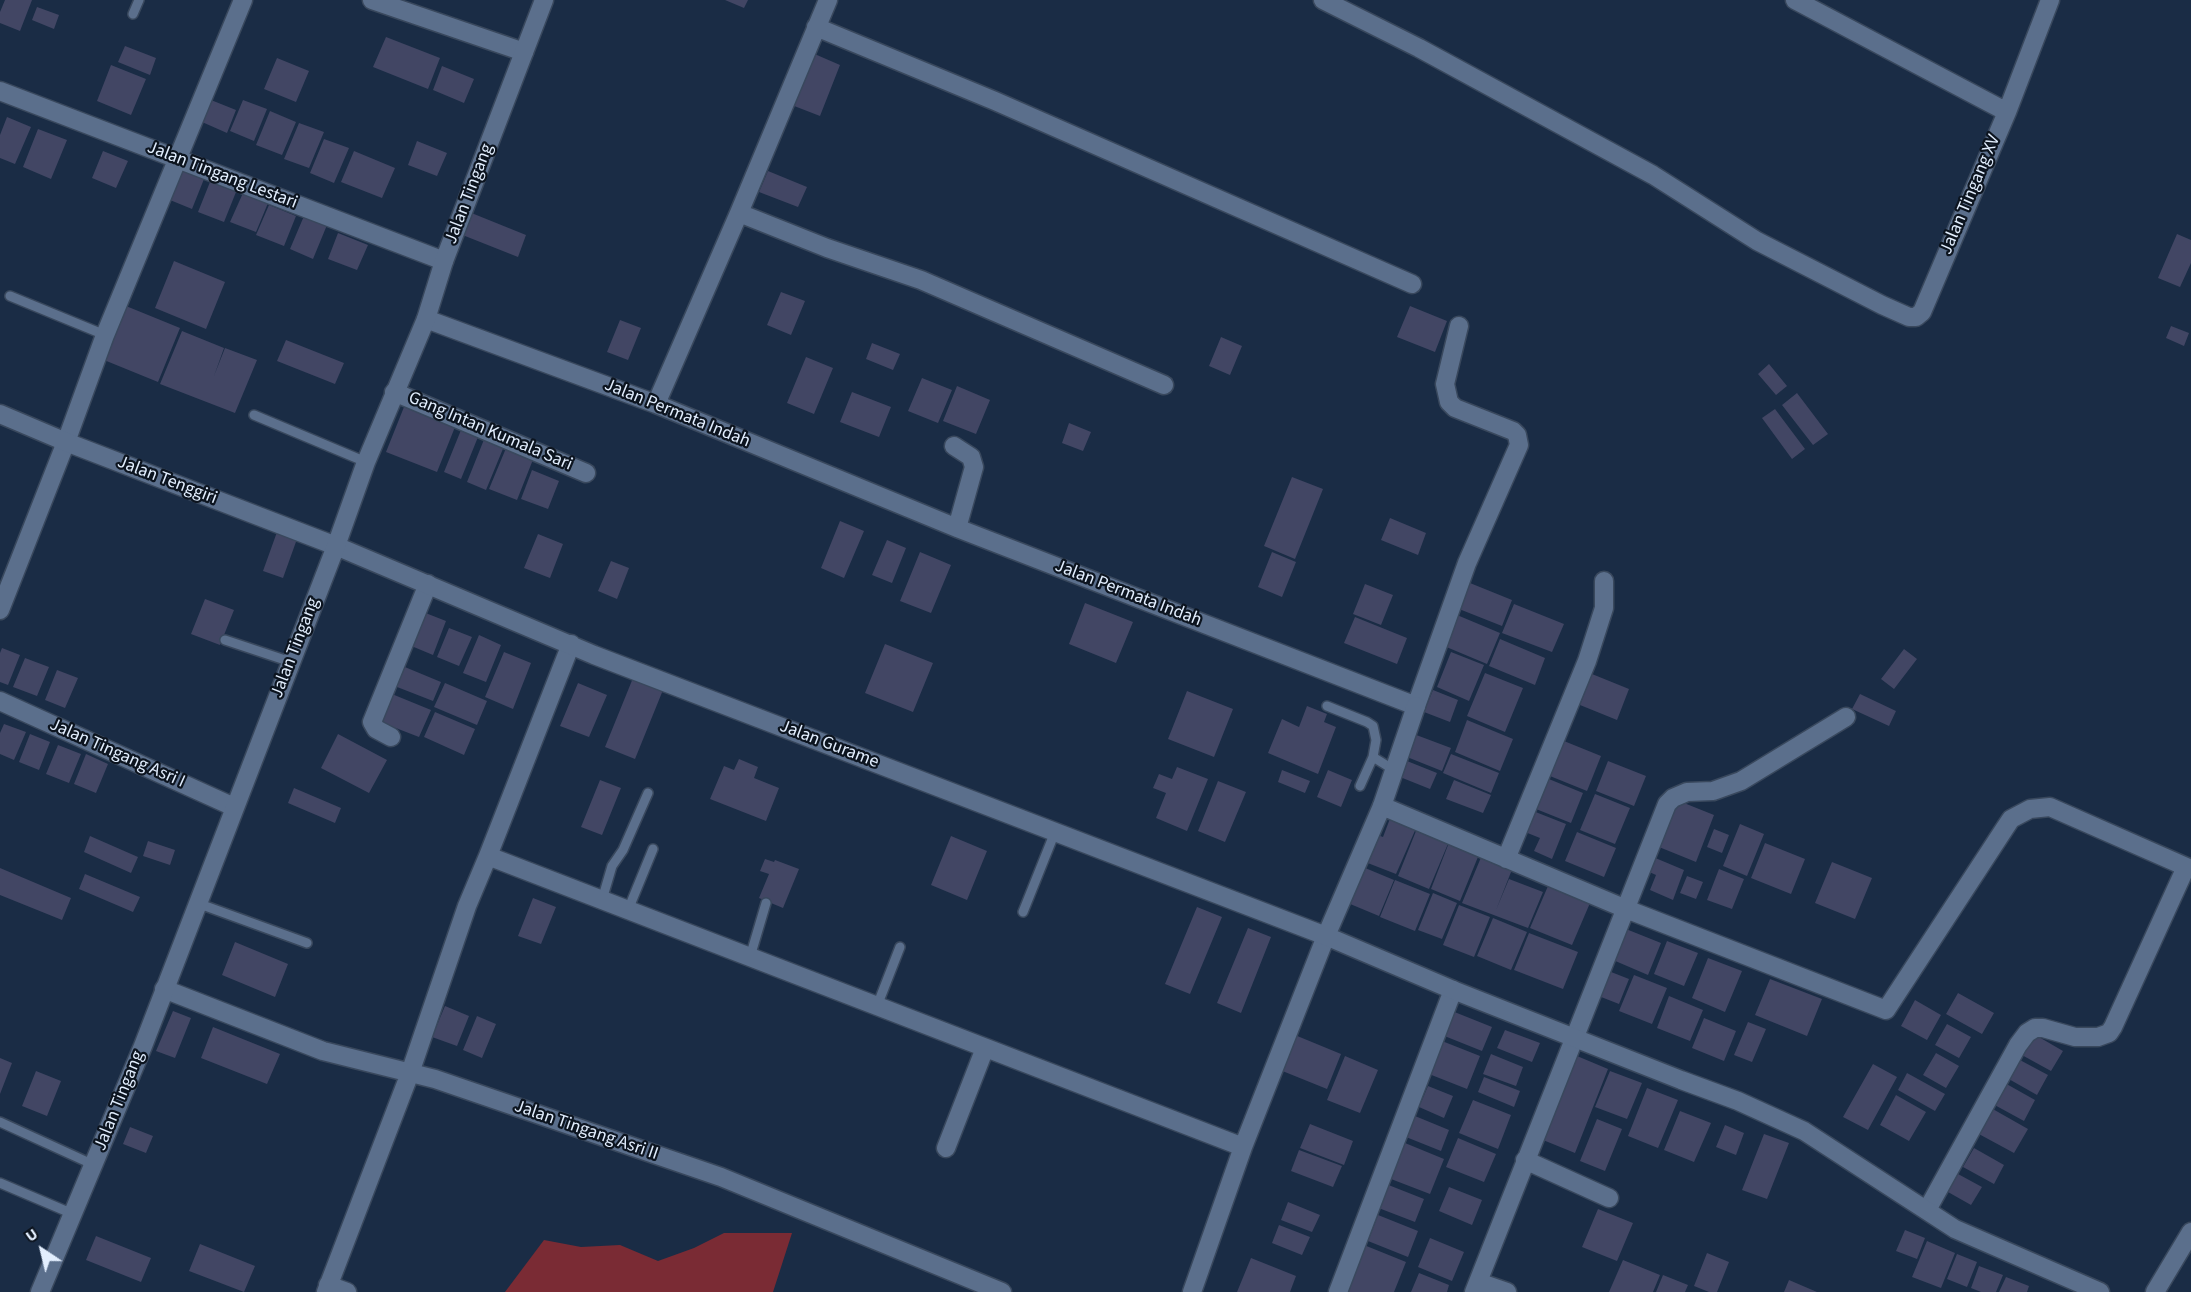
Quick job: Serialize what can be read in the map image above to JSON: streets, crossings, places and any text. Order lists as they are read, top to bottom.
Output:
{
  "streets": {
    "street": [
      "Jalan Tingang Lestari",
      "Jalan Tingang",
      "Jalan Tingang XV",
      "Jalan Permata Indah",
      "Gang Intan Kumala Sari",
      "Jalan Tenggiri",
      "Jalan Gurame",
      "Jalan Tingang Asri I",
      "Jalan Tingang Asri II"
    ]
  },
  "crossings": [
    ["Jalan Tingang Lestari", "Jalan Tingang"],
    ["Jalan Tingang", "Jalan Permata Indah"],
    ["Jalan Tingang", "Gang Intan Kumala Sari"],
    ["Jalan Tingang", "Jalan Tenggiri"],
    ["Jalan Tingang", "Jalan Gurame"],
    ["Jalan Tingang", "Jalan Tingang Asri I"],
    ["Jalan Tingang", "Jalan Tingang Asri II"],
    ["Jalan Tenggiri", "Jalan Gurame"]
  ],
  "north": "top left"
}
